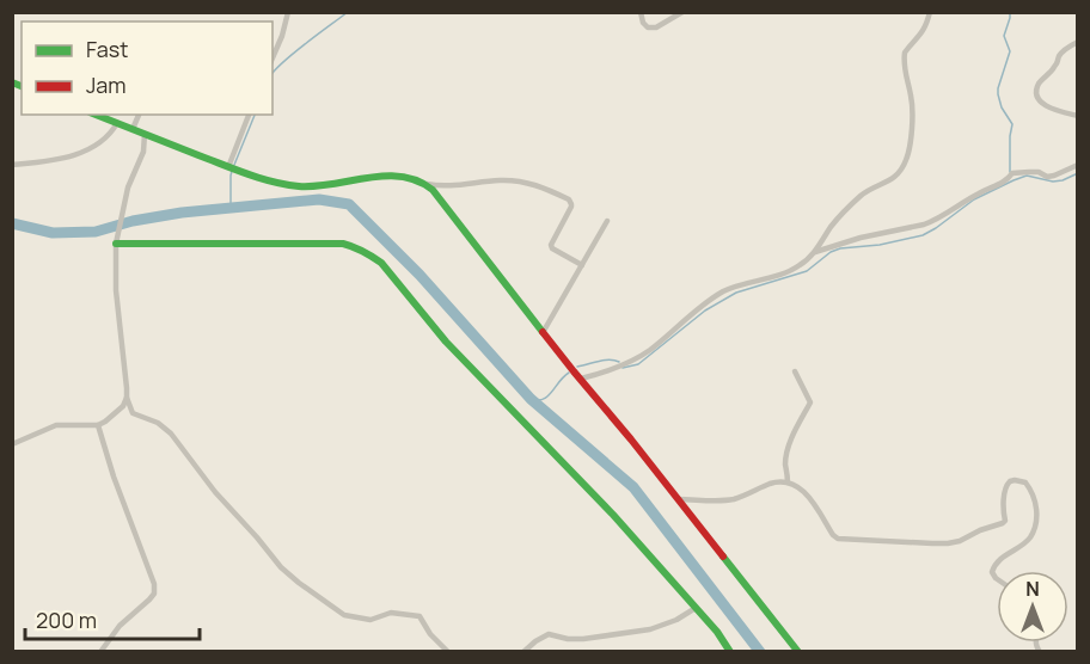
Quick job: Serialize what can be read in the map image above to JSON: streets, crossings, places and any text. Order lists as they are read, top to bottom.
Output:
{
  "legend": ["Fast", "Jam"],
  "scale_bar": "200 m",
  "north": "top"
}
